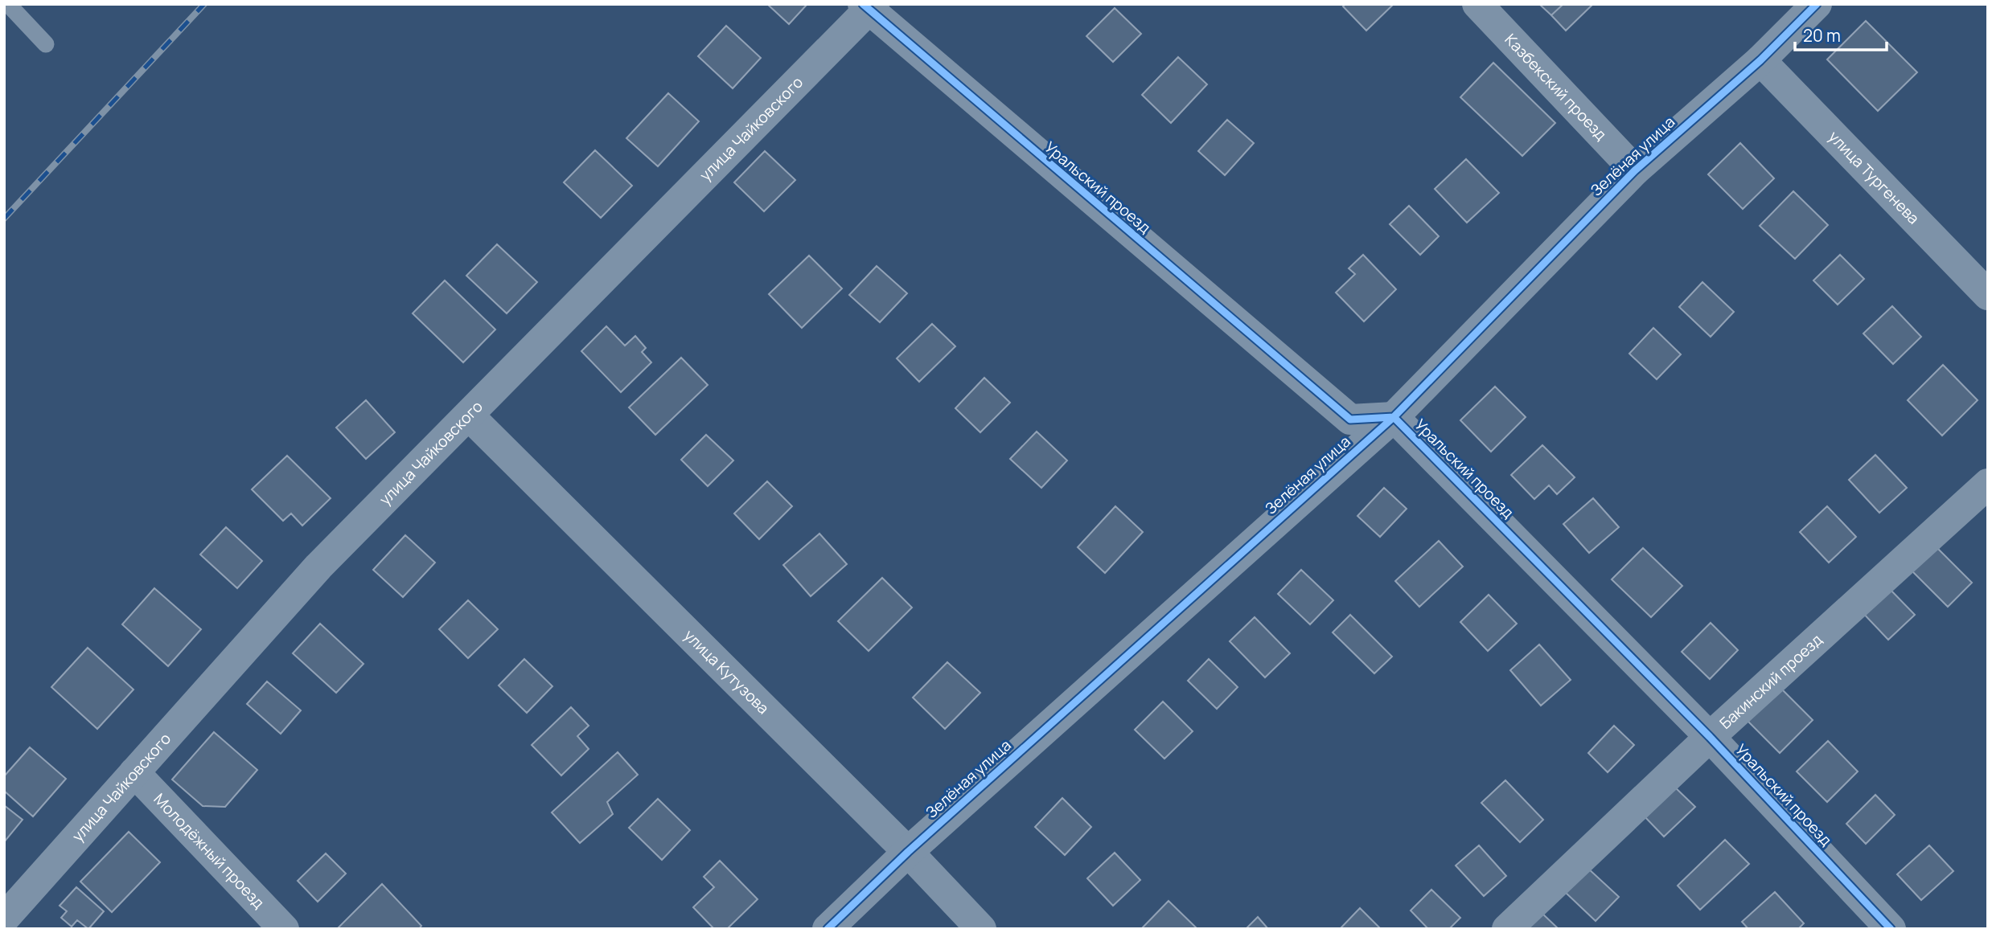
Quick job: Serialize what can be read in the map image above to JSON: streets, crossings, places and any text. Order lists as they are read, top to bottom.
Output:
{
  "streets": {
    "street": [
      "Казбекский проезд",
      "улица Чайковского",
      "Зелёная улица",
      "улица Тургенева",
      "Уральский проезд",
      "улица Кутузова",
      "Бакинский проезд",
      "Молодёжный проезд"
    ]
  },
  "crossings": [
    ["Казбекский проезд", "Зелёная улица"],
    ["улица Чайковского", "Уральский проезд"],
    ["улица Чайковского", "улица Кутузова"],
    ["улица Чайковского", "Молодёжный проезд"],
    ["Зелёная улица", "улица Тургенева"],
    ["Зелёная улица", "Уральский проезд"],
    ["Зелёная улица", "улица Кутузова"],
    ["Уральский проезд", "Бакинский проезд"]
  ],
  "scale_bar": "20 m"
}
